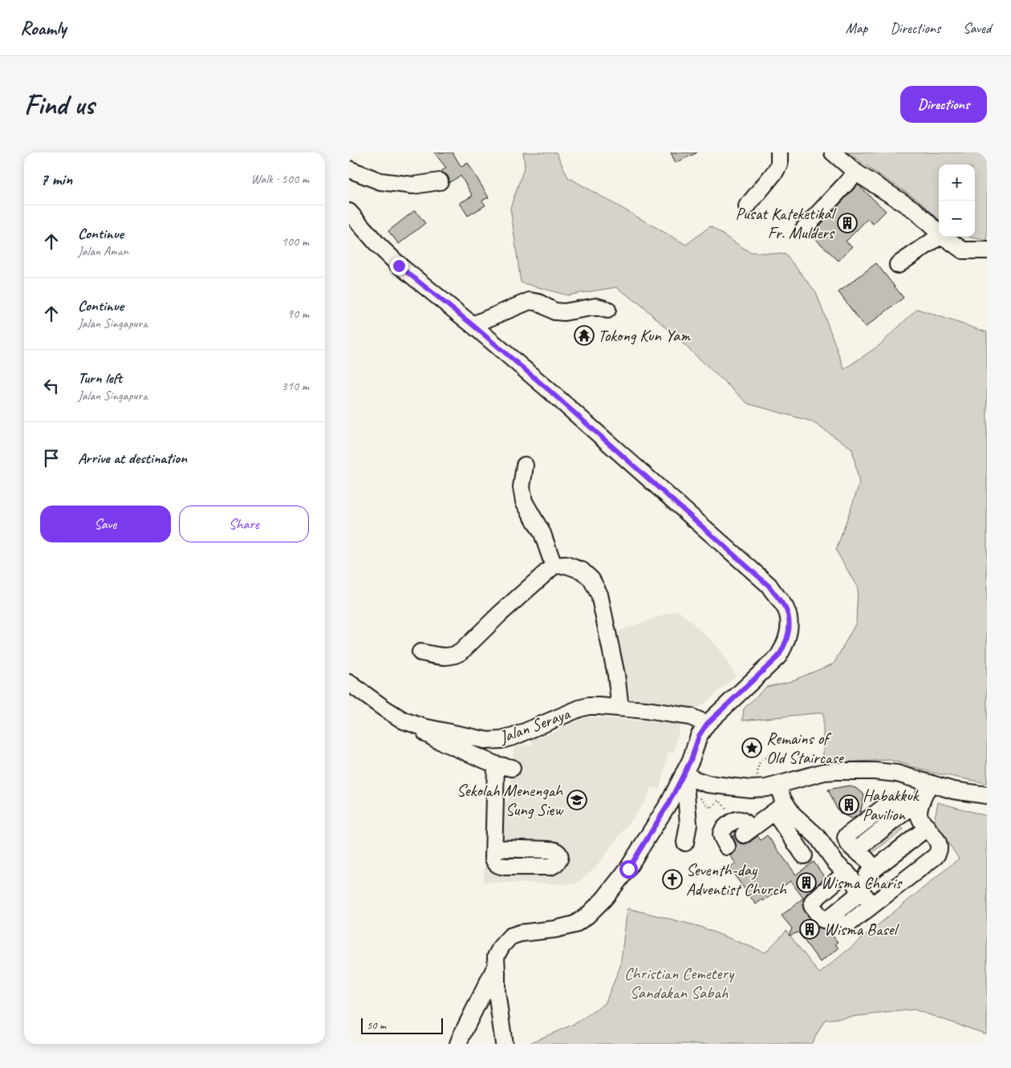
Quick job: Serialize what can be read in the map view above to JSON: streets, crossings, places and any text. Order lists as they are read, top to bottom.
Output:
{
  "streets": {
    "street": ["Jalan Seraya"]
  },
  "parks": ["Christian Cemetery Sandakan Sabah"],
  "places": {
    "building": [
      "Pusat Kateketikal Fr. Mulders",
      "Habakkuk Pavilion",
      "Wisma Charis",
      "Wisma Basel"
    ],
    "temple": ["Tokong Kun Yam"],
    "place": ["Remains of Old Staircase"],
    "school or university": ["Sekolah Menengah Sung Siew"],
    "church": ["Seventh-day Adventist Church"]
  },
  "scale_bar": "50 m",
  "page": {
    "header": "Roamly",
    "nav": ["Map", "Directions", "Saved"],
    "buttons": [
      "Directions",
      ["Save", "Share"]
    ],
    "title": "Find us",
    "heading": ["7 min", "Walk · 500 m"],
    "map_buttons": ["+", "−"],
    "list": [
      ["Continue", "Jalan Aman", "100 m"],
      ["Continue", "Jalan Singapura", "90 m"],
      ["Turn left", "Jalan Singapura", "310 m"],
      "Arrive at destination"
    ],
    "scale": "50 m"
  }
}
